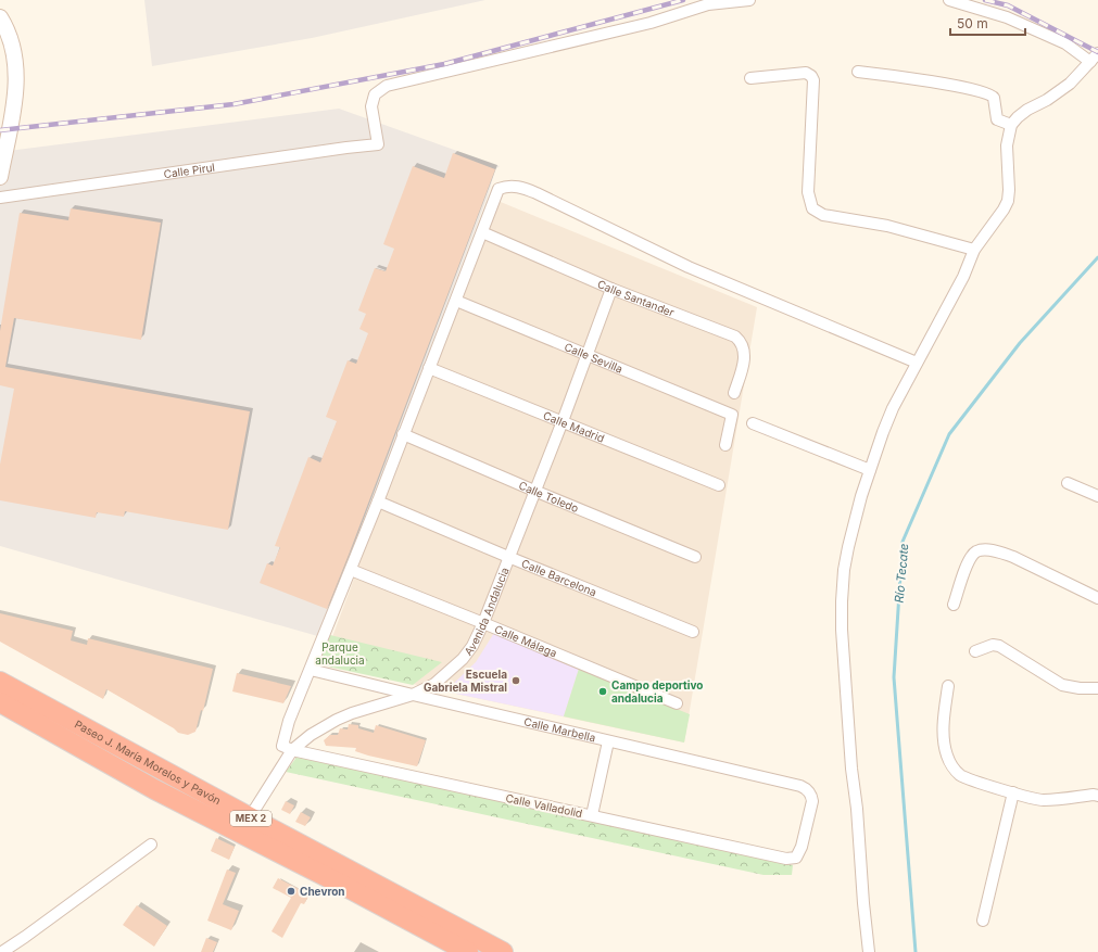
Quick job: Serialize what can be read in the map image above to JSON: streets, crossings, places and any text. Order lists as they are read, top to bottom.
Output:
{
  "streets": {
    "highway": ["Paseo J. María Morelos y Pavón", "MEX 2"],
    "street": [
      "Calle Pirul",
      "Calle Santander",
      "Calle Sevilla",
      "Calle Madrid",
      "Calle Toledo",
      "Calle Barcelona",
      "Avenida Andalucia",
      "Calle Málaga",
      "Calle Marbella",
      "Calle Valladolid"
    ]
  },
  "crossings": [
    ["Calle Santander", "Avenida Andalucia"],
    ["Calle Sevilla", "Avenida Andalucia"],
    ["Calle Madrid", "Avenida Andalucia"],
    ["Calle Toledo", "Avenida Andalucia"],
    ["Calle Barcelona", "Avenida Andalucia"],
    ["Avenida Andalucia", "Calle Málaga"],
    ["Avenida Andalucia", "Calle Marbella"],
    ["Avenida Andalucia", "Paseo J. María Morelos y Pavón"],
    ["Avenida Andalucia", "Calle Valladolid"],
    ["Calle Marbella", "Calle Valladolid"]
  ],
  "water": ["Río Tecate"],
  "parks": ["Parque andalucia"],
  "places": ["Escuela Gabriela Mistral", "Campo deportivo andalucia", "Chevron"],
  "scale_bar": "50 m"
}
